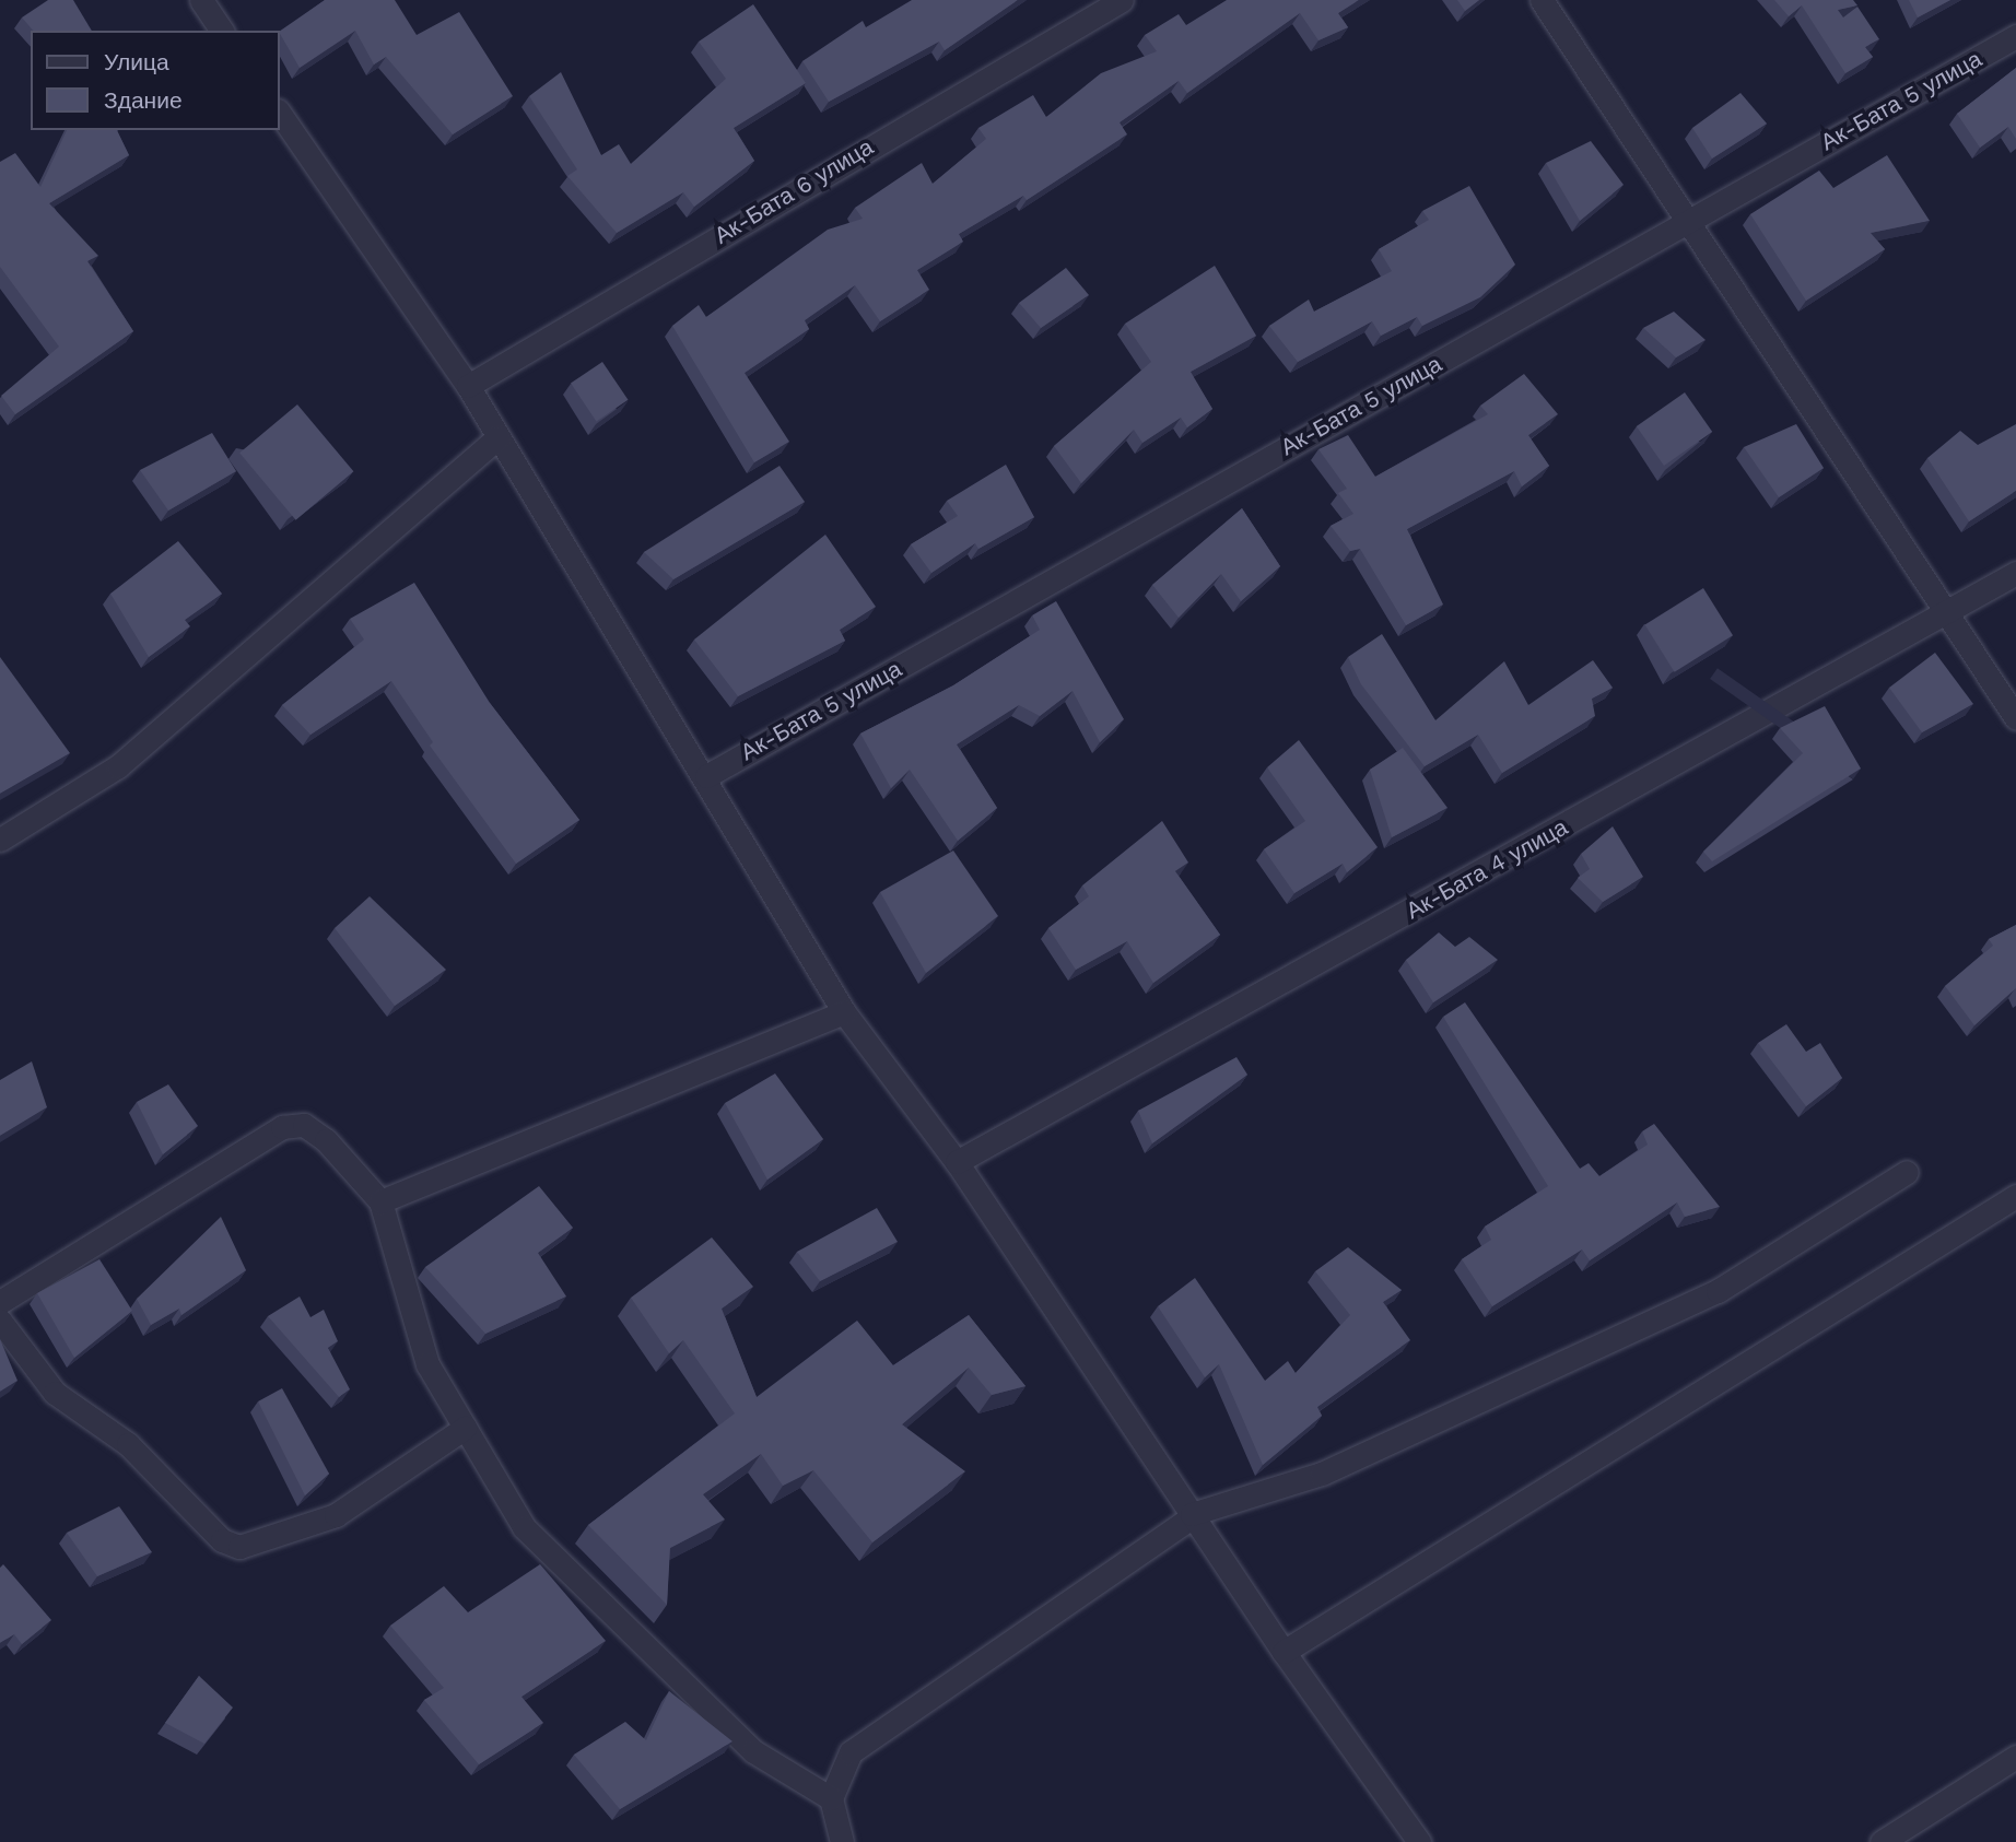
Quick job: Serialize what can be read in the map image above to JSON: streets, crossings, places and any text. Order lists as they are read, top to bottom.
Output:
{
  "streets": {
    "street": ["Ак-Бата 5 улица", "Ак-Бата 6 улица", "Ак-Бата 4 улица"]
  },
  "legend": ["Улица", "Здание"]
}
